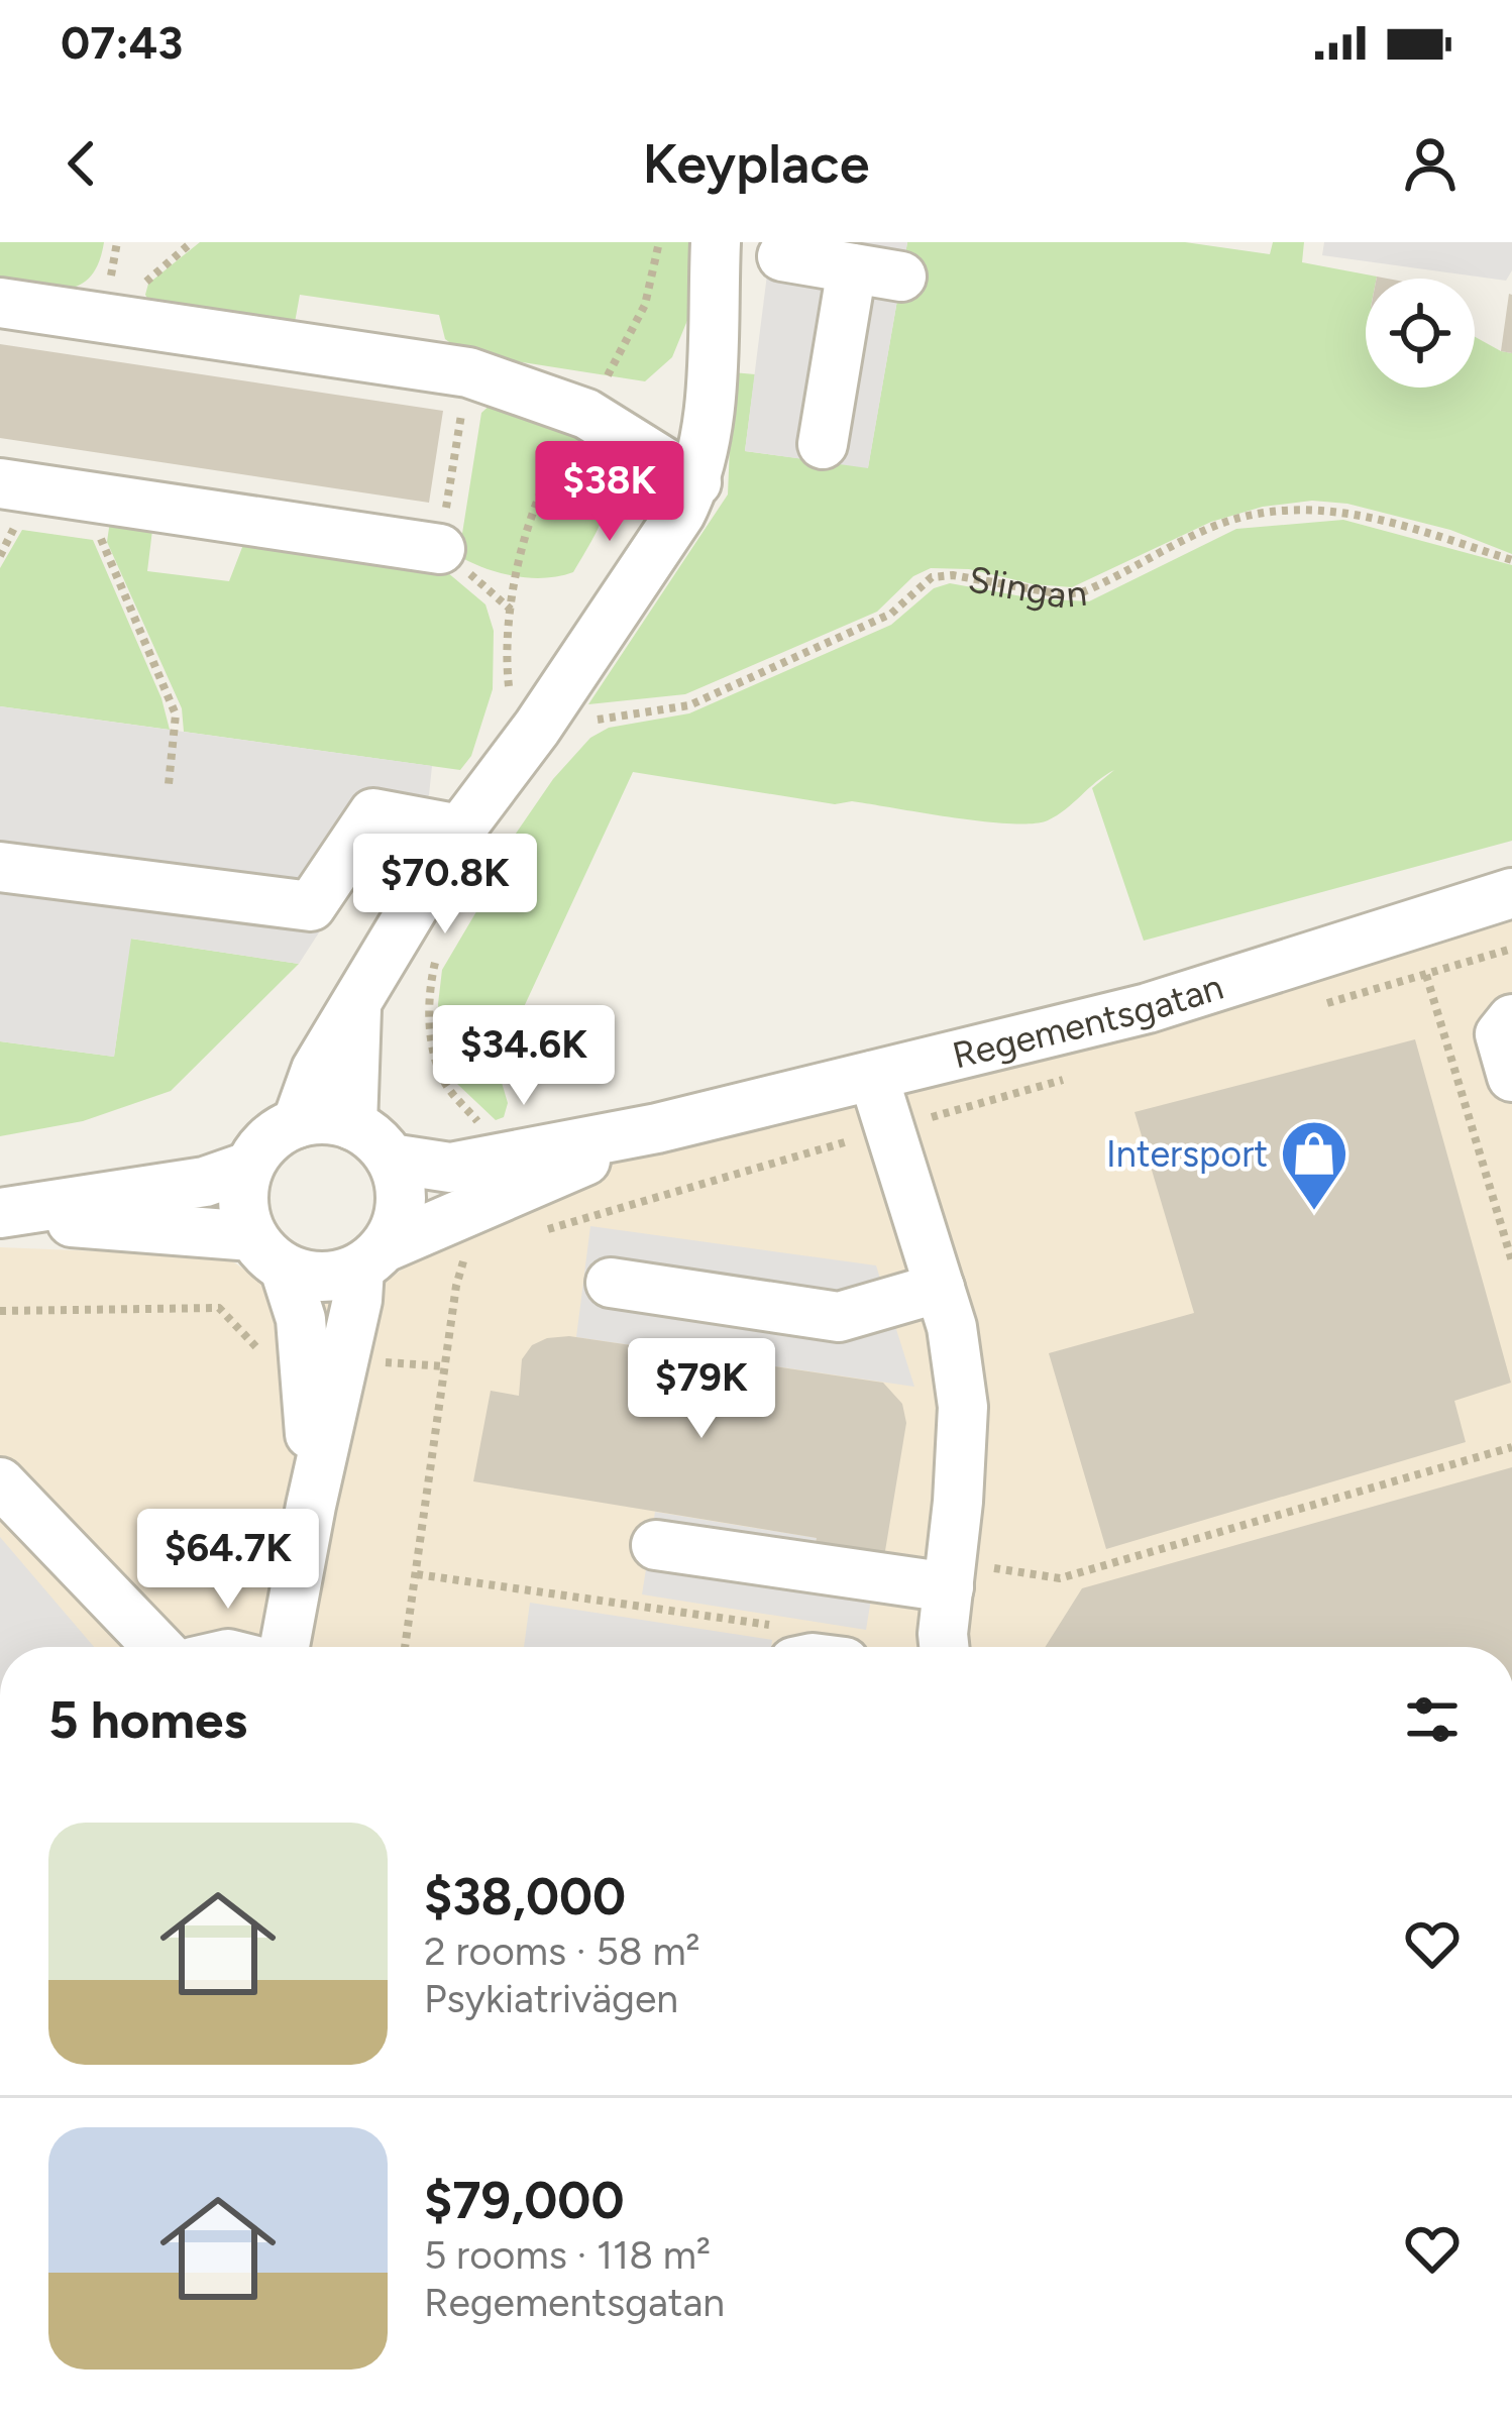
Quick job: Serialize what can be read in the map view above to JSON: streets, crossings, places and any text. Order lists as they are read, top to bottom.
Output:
{
  "streets": {
    "street": ["Regementsgatan"],
    "path": ["Slingan"]
  },
  "places": {
    "shop": ["Intersport"]
  },
  "page": {
    "status": "07:43",
    "header": "Keyplace",
    "price": [
      "$38K",
      "$70.8K",
      "$34.6K",
      "$79K",
      "$64.7K"
    ],
    "heading": "5 homes",
    "list": [
      {
        "name": "$38,000",
        "note": "2 rooms · 58 m² · Psykiatrivägen"
      },
      {
        "name": "$79,000",
        "note": "5 rooms · 118 m² · Regementsgatan"
      }
    ]
  }
}
